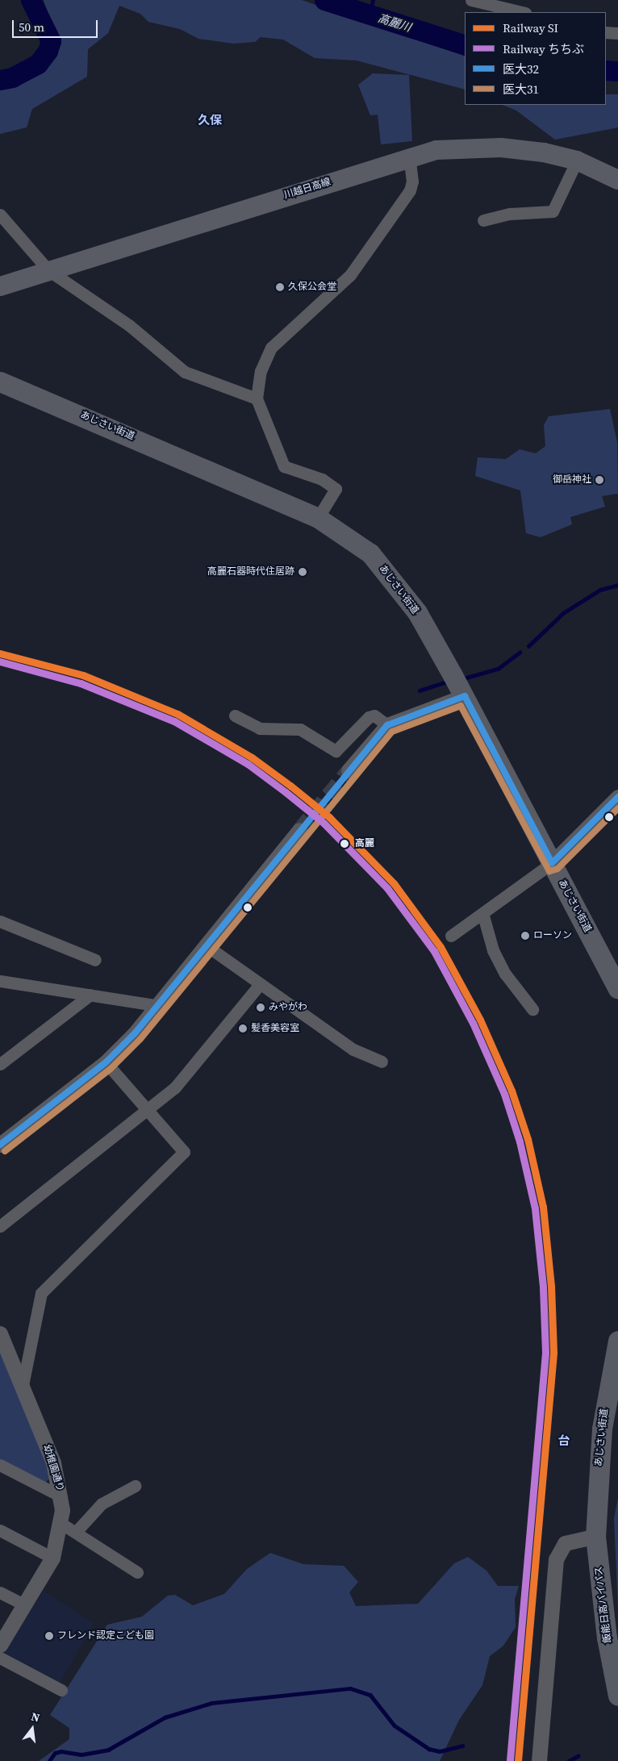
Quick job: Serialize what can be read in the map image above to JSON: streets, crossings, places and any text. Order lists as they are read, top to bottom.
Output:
{
  "streets": {
    "highway": ["あじさい街道", "飯能日高バイパス"],
    "main road": ["川越日高線"],
    "street": ["幼稚園通り"]
  },
  "crossings": [
    ["あじさい街道", "飯能日高バイパス"]
  ],
  "districts": ["久保", "台"],
  "water": ["高麗川"],
  "places": [
    "久保公会堂",
    "御岳神社",
    "高麗石器時代住居跡",
    "高麗",
    "ローソン",
    "みやがわ",
    "髪香美容室",
    "フレンド認定こども園"
  ],
  "lines": [
    "rail line SI",
    "rail line ちちぶ",
    "transit line 医大32",
    "transit line 医大31"
  ],
  "legend": [
    "Railway SI",
    "Railway ちちぶ",
    "医大32",
    "医大31"
  ],
  "scale_bar": "50 m",
  "north": "top"
}
